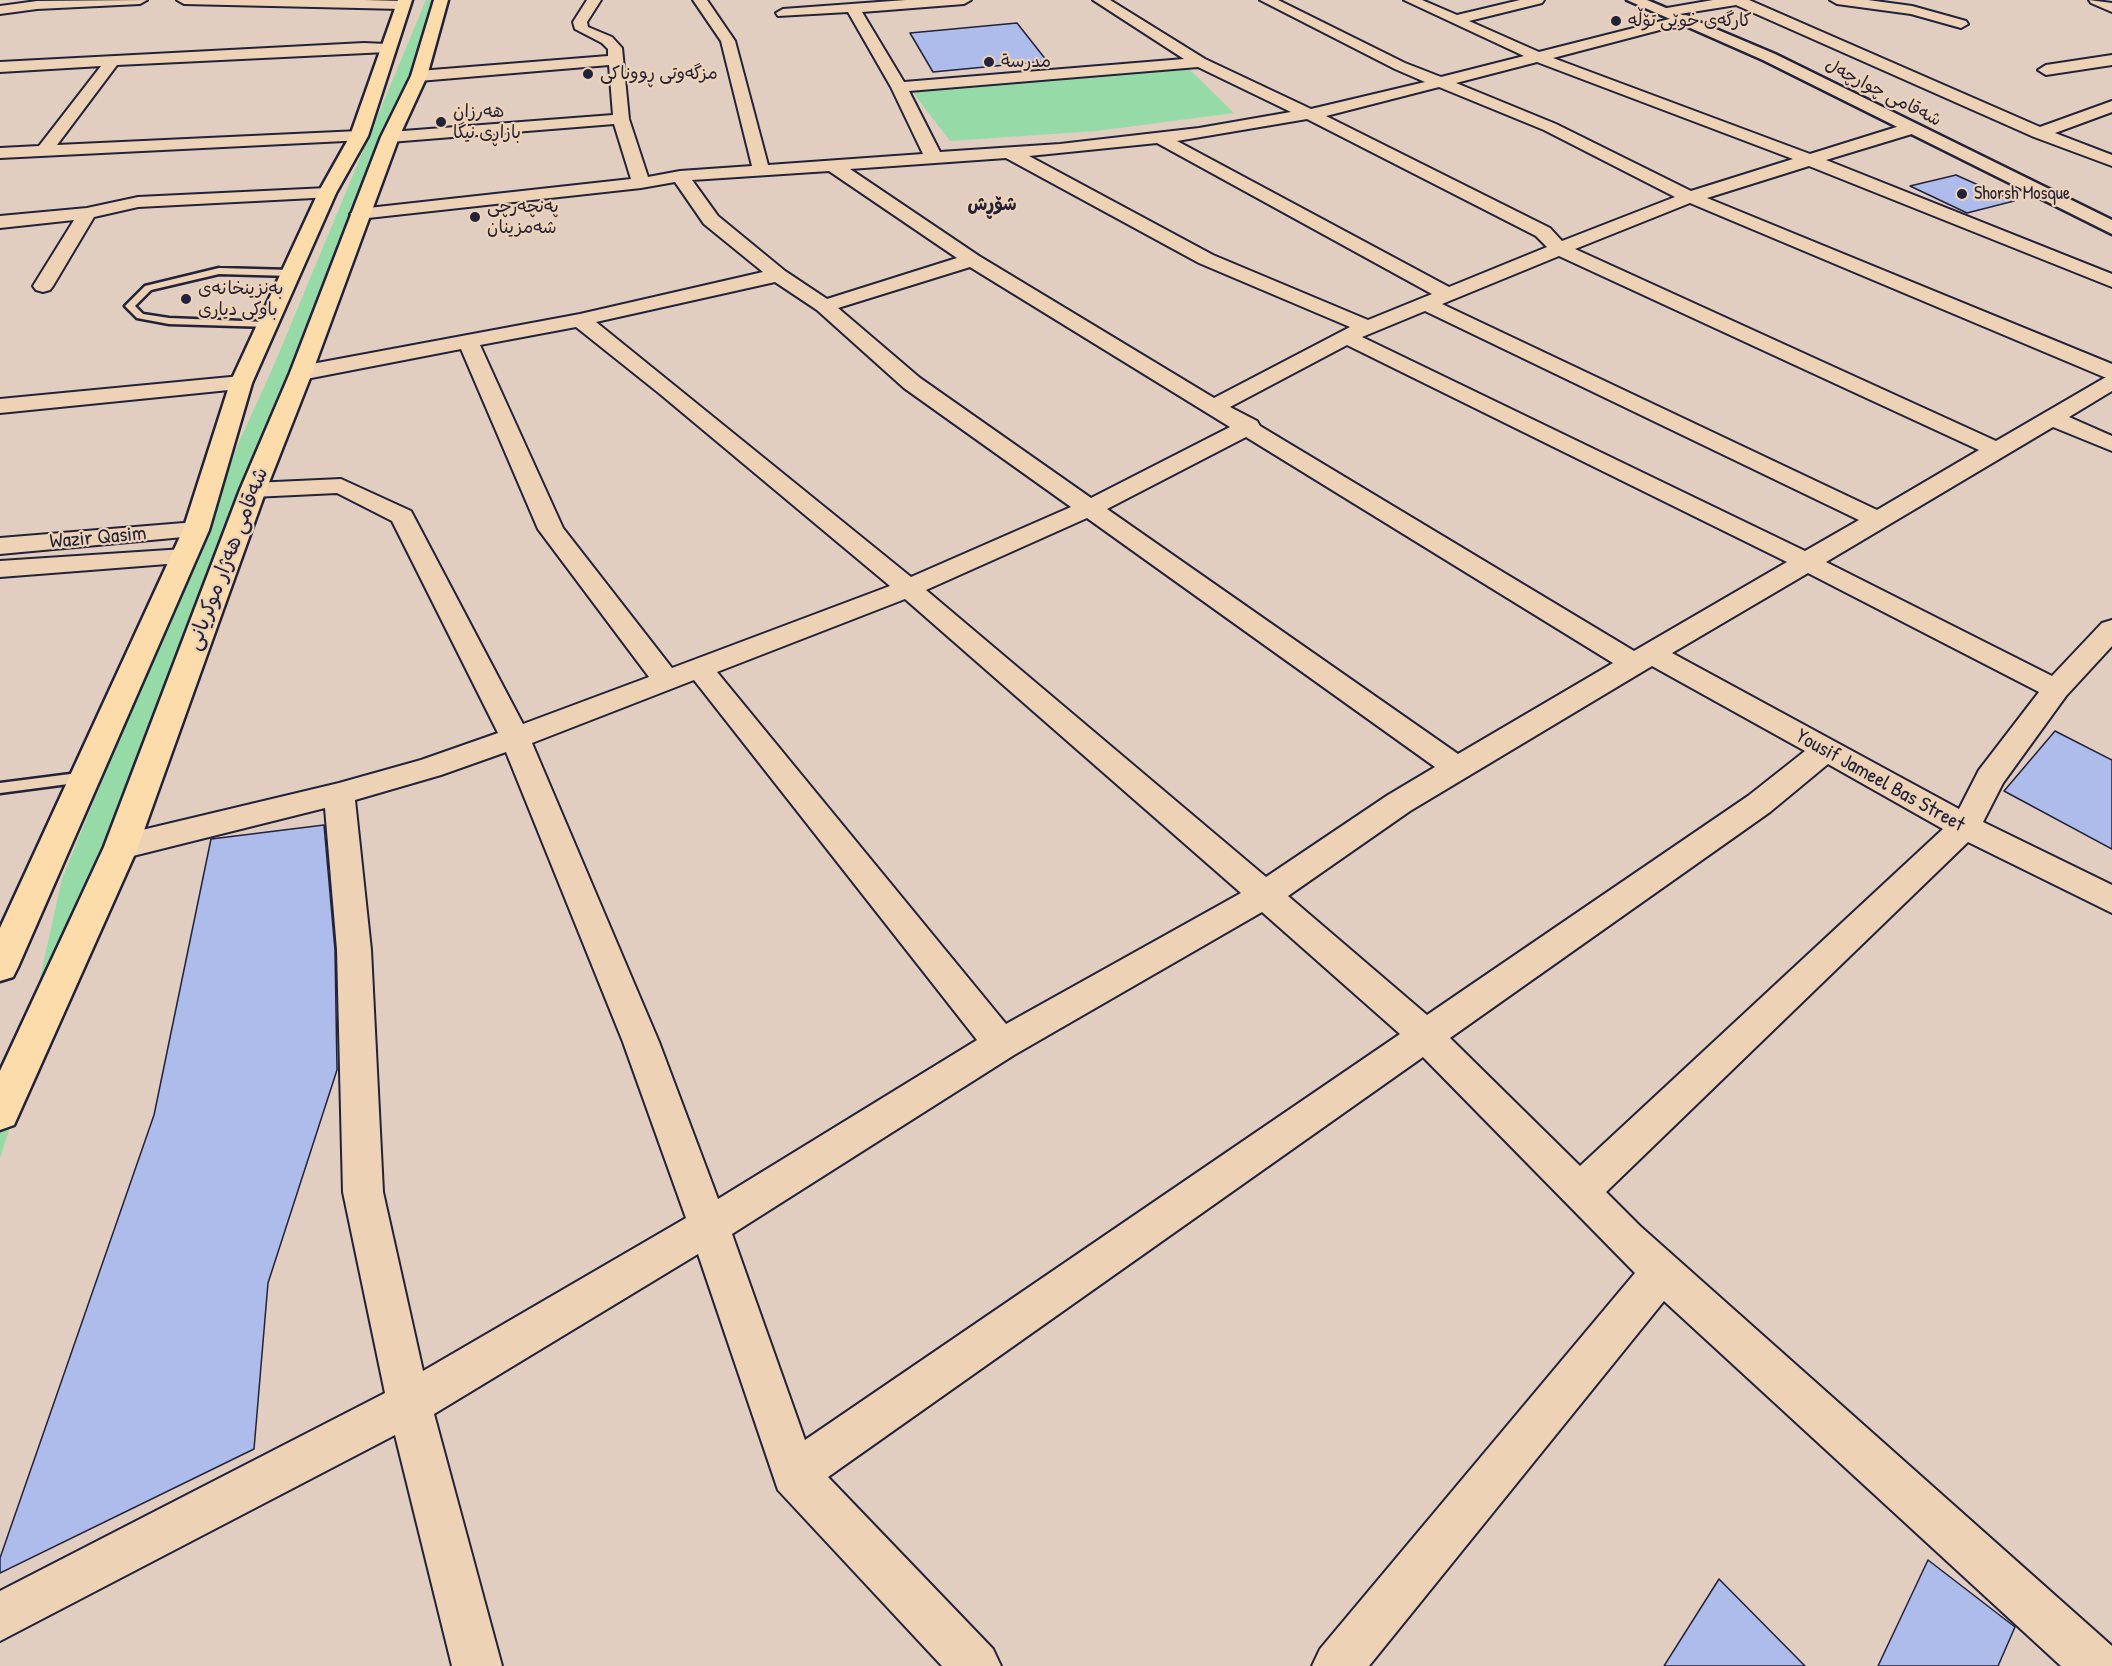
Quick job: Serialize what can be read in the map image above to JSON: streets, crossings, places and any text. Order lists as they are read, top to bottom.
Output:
{
  "streets": {
    "highway": ["شەقامی ھەژار موکریانی"],
    "main road": ["شەقامی چوارچەل"],
    "street": ["Wazir Qasim", "Yousif Jameel Bas Street"]
  },
  "crossings": [
    ["Wazir Qasim", "شەقامی ھەژار موکریانی"]
  ],
  "districts": ["شۆڕش"],
  "places": [
    "کارگەی خوێی تۆڵە",
    "مدرسة",
    "مزگەوتی ڕووناکی",
    "هەرزان بازاڕی نیگا",
    "Shorsh Mosque",
    "پەنچەرچی شەمزینان",
    "بەنزینخانەی باوکی دیاری"
  ]
}
